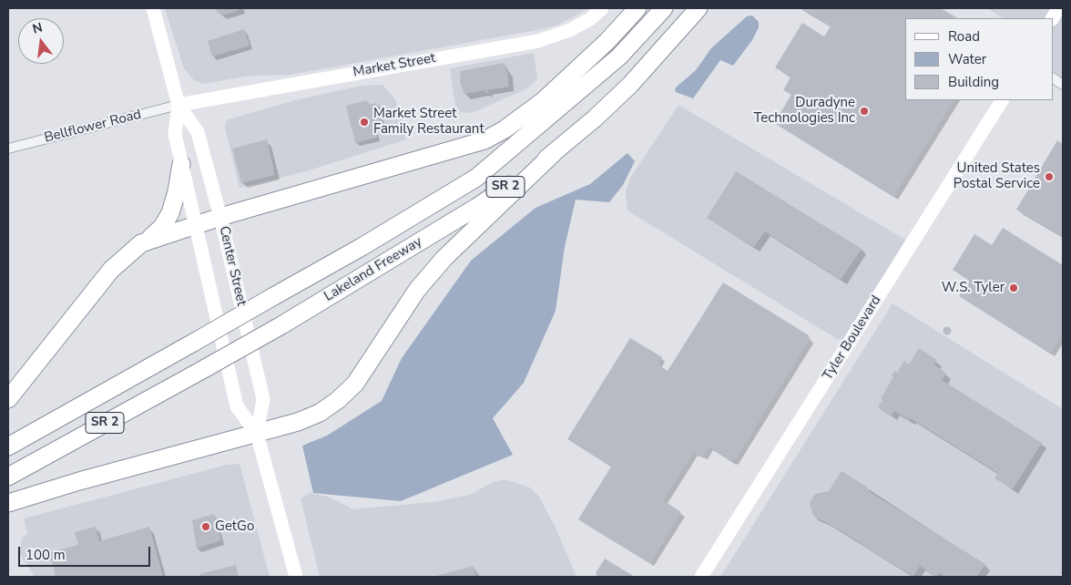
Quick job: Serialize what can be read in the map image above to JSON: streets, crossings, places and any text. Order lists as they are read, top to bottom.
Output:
{
  "streets": {
    "highway": ["SR 2", "Lakeland Freeway"],
    "street": [
      "Market Street",
      "Bellflower Road",
      "Center Street",
      "Tyler Boulevard"
    ]
  },
  "crossings": [
    ["Market Street", "Bellflower Road"],
    ["Market Street", "Center Street"],
    ["Bellflower Road", "Center Street"]
  ],
  "places": [
    "Duradyne Technologies Inc",
    "Market Street Family Restaurant",
    "United States Postal Service",
    "W.S. Tyler",
    "GetGo"
  ],
  "legend": ["Road", "Water", "Building"],
  "scale_bar": "100 m",
  "north": "top"
}
